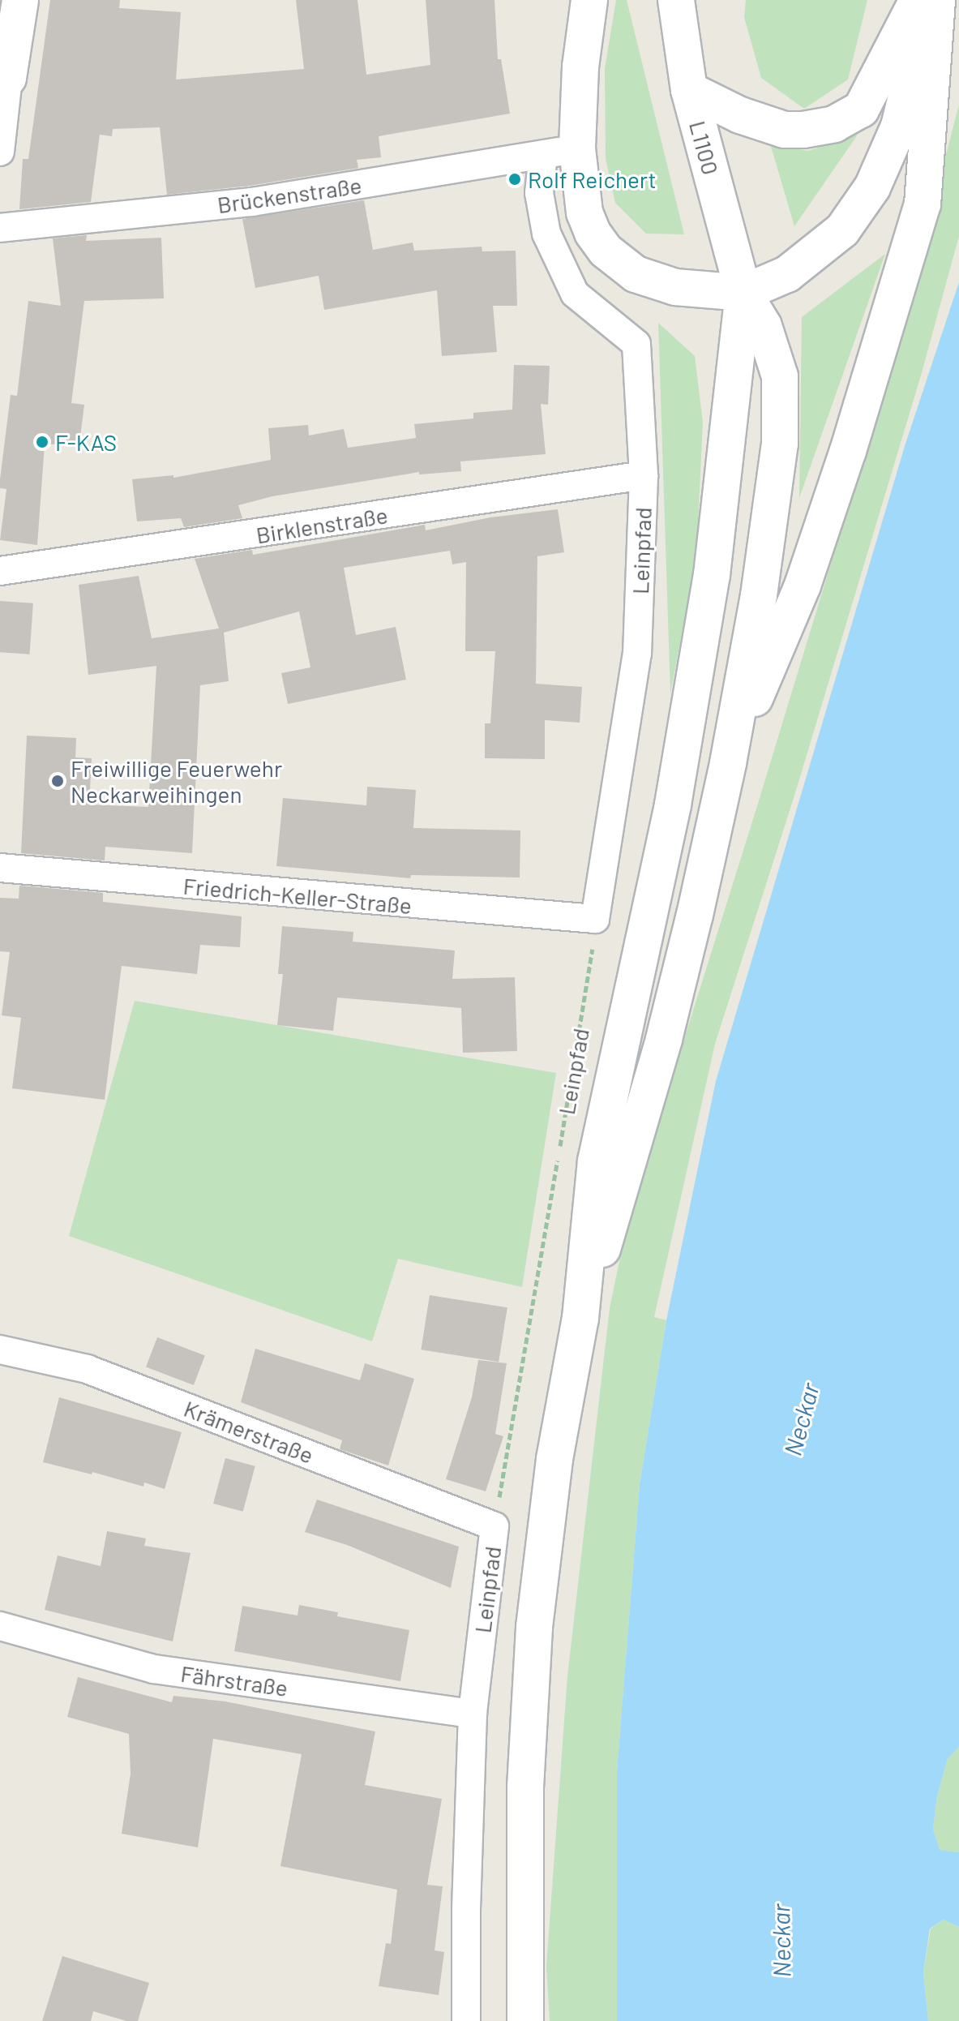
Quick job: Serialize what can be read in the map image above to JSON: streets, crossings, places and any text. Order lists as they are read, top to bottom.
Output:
{
  "streets": {
    "main road": ["L1100"],
    "street": [
      "Brückenstraße",
      "Birklenstraße",
      "Leinpfad",
      "Friedrich-Keller-Straße",
      "Krämerstraße",
      "Fährstraße"
    ]
  },
  "crossings": [
    ["Brückenstraße", "Leinpfad"],
    ["Birklenstraße", "Leinpfad"],
    ["Leinpfad", "Friedrich-Keller-Straße"],
    ["Leinpfad", "Krämerstraße"],
    ["Leinpfad", "Fährstraße"]
  ],
  "water": ["Neckar"],
  "places": ["Rolf Reichert", "F-KAS", "Freiwillige Feuerwehr Neckarweihingen"]
}
